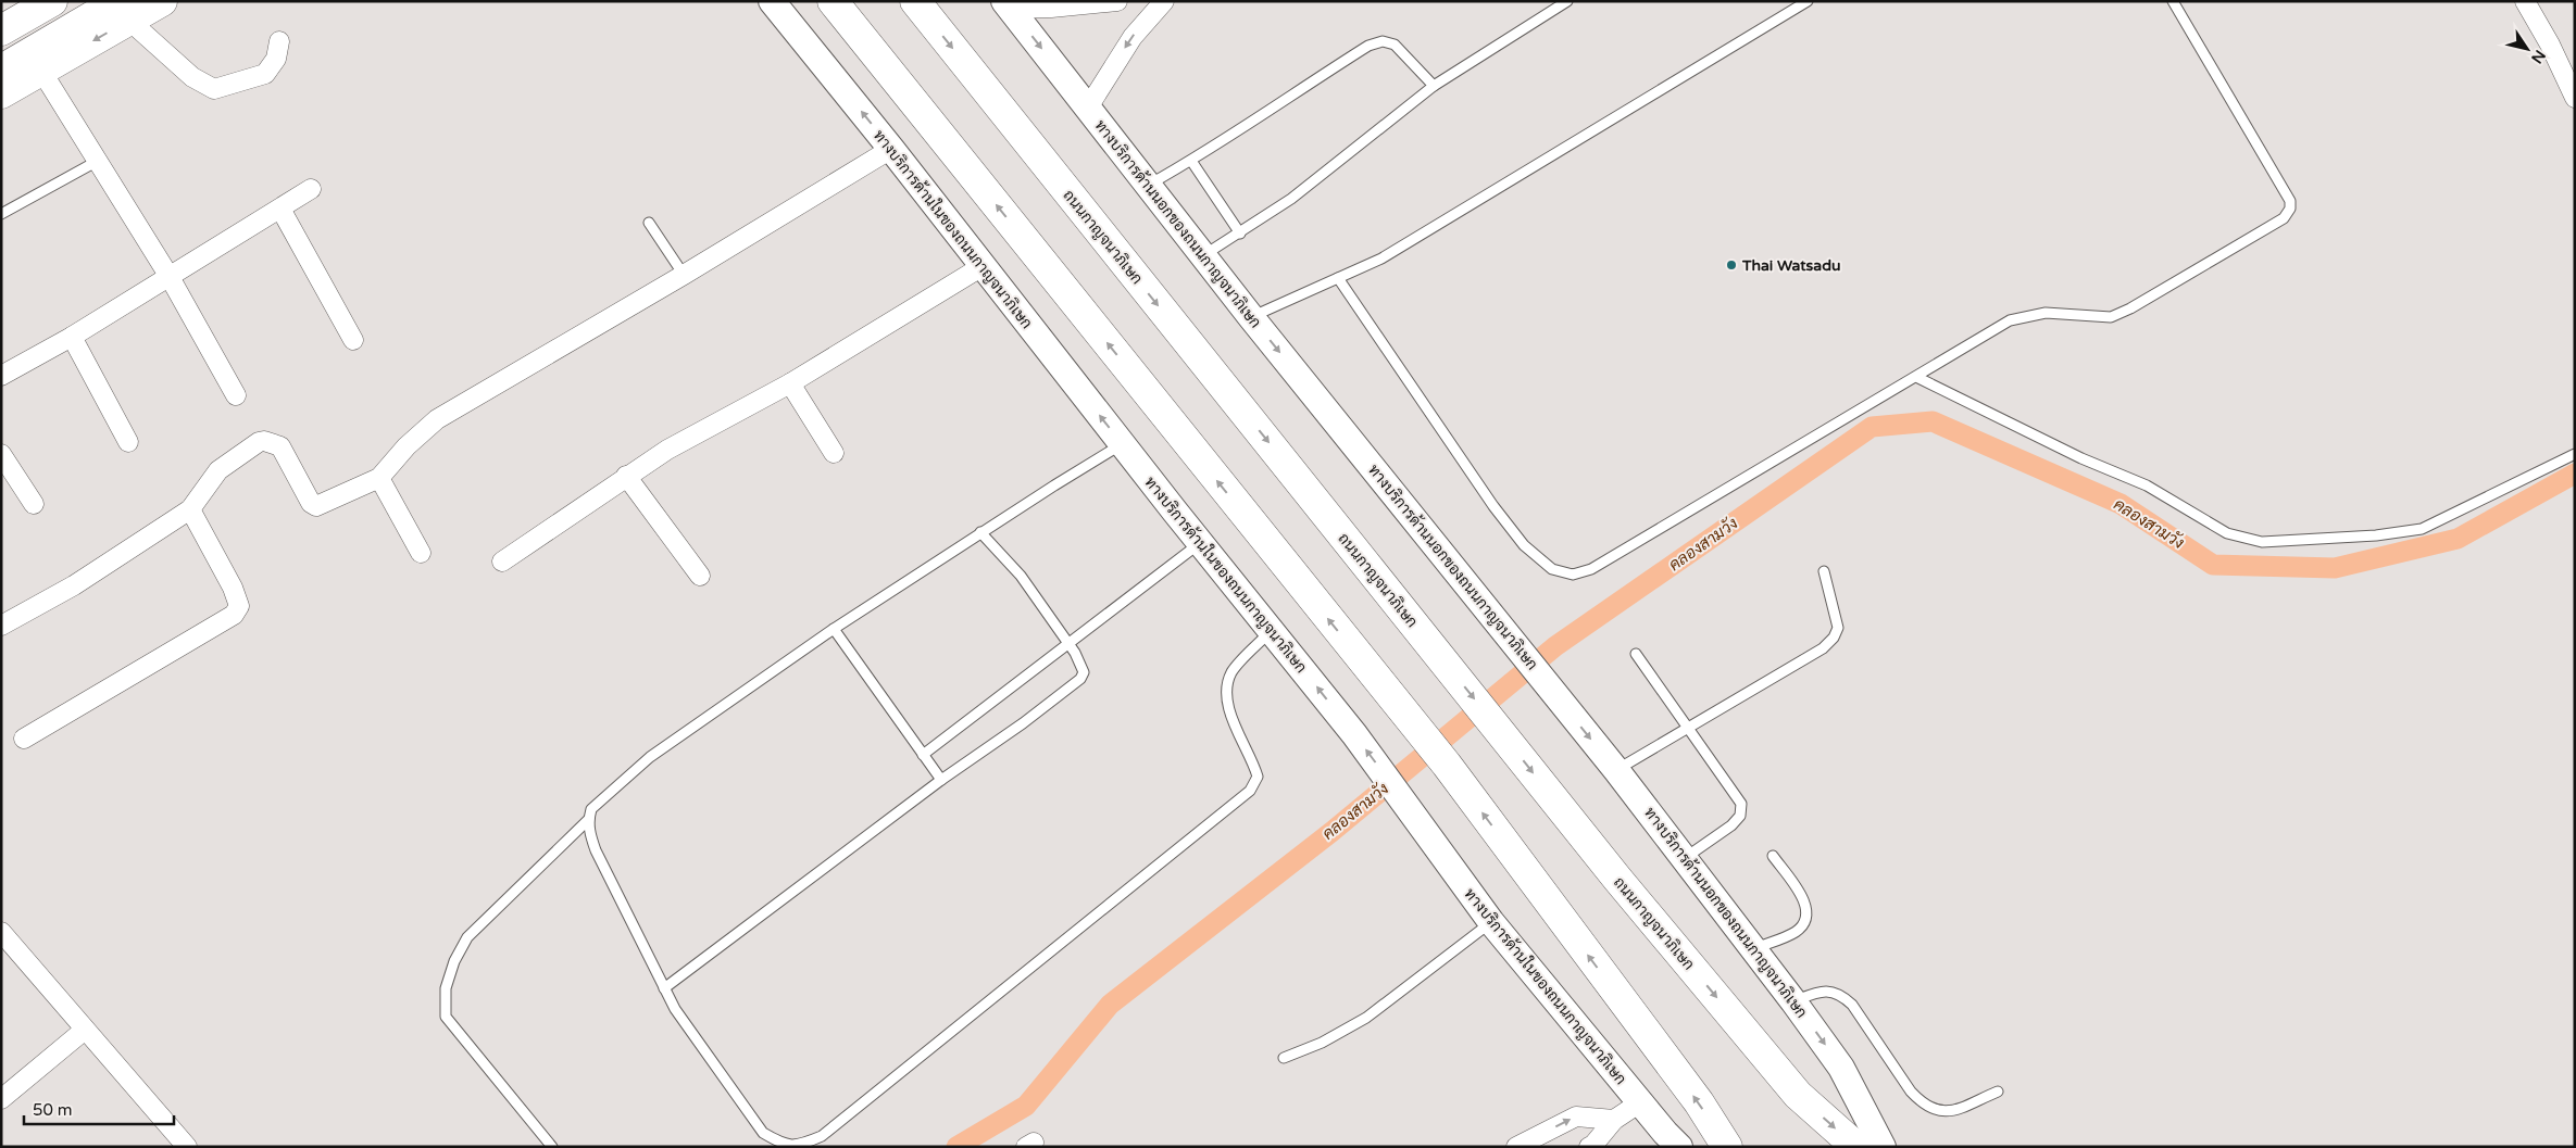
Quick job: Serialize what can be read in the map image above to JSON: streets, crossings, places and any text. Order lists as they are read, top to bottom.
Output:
{
  "streets": {
    "main road": ["ทางบริการด้านนอกของถนนกาญจนาภิเษก", "ทางบริการด้านในของถนนกาญจนาภิเษก", "ถนนกาญจนาภิเษก"]
  },
  "water": ["คลองสามวัง"],
  "places": ["Thai Watsadu"],
  "scale_bar": "50 m",
  "north": "bottom right"
}
